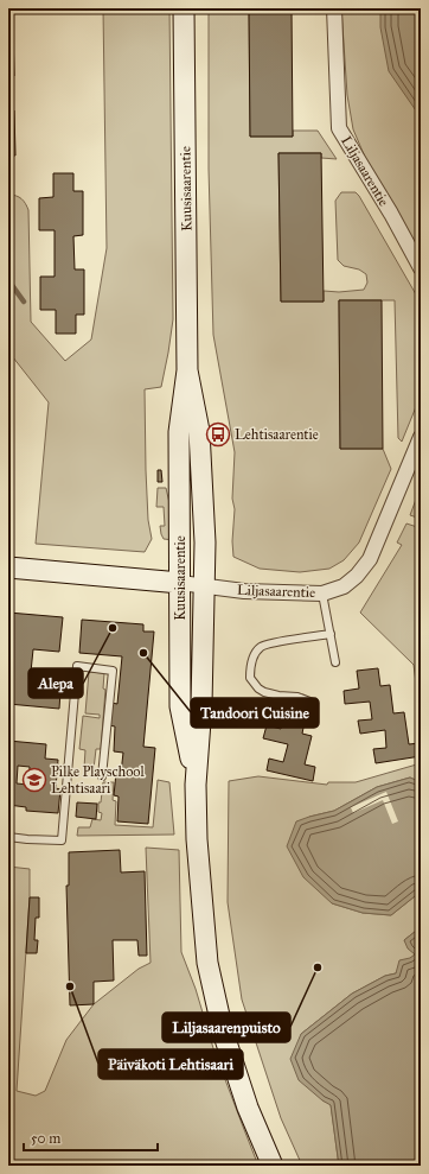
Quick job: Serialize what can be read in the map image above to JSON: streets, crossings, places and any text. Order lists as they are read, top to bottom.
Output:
{
  "streets": {
    "main road": ["Kuusisaarentie"],
    "street": ["Liljasaarentie"]
  },
  "crossings": [
    ["Liljasaarentie", "Kuusisaarentie"]
  ],
  "places": {
    "bus stop": ["Lehtisaarentie"],
    "other": [
      "Alepa",
      "Tandoori Cuisine",
      "Liljasaarenpuisto",
      "Päiväkoti Lehtisaari"
    ],
    "school or university": ["Pilke Playschool Lehtisaari"]
  },
  "scale_bar": "50 m"
}
